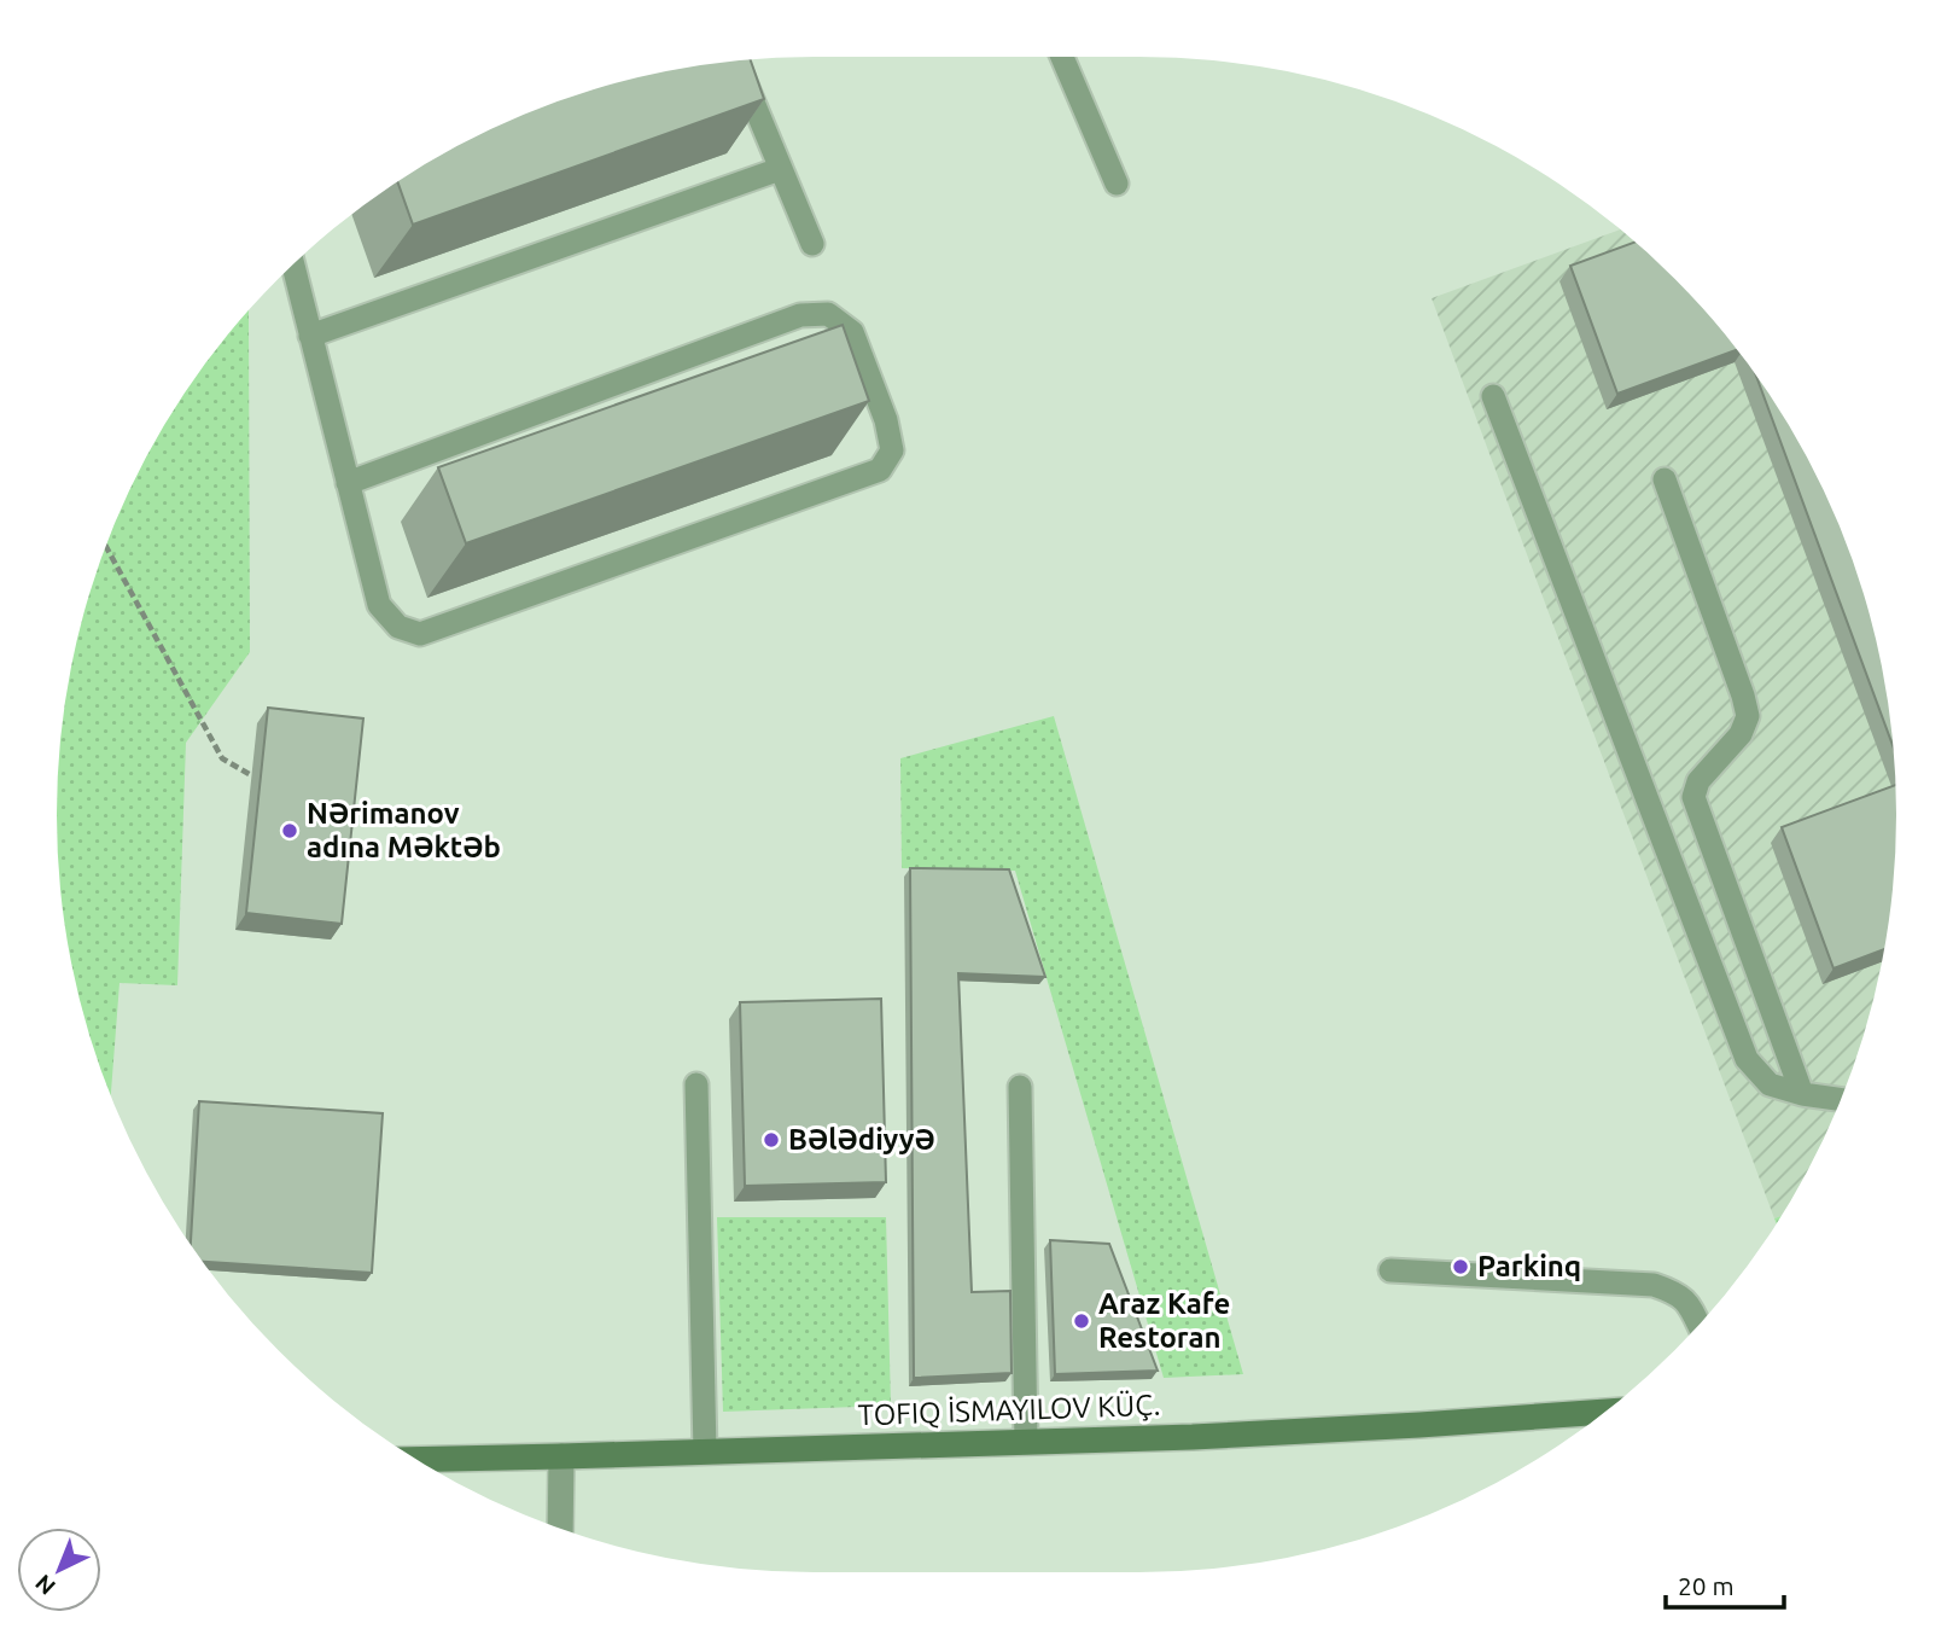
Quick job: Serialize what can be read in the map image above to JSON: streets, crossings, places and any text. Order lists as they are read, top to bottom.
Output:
{
  "places": [
    "Nərimanov adına Məktəb",
    "Bələdiyyə",
    "Parkinq",
    "Araz Kafe Restoran"
  ],
  "scale_bar": "20 m",
  "north": "bottom left"
}
